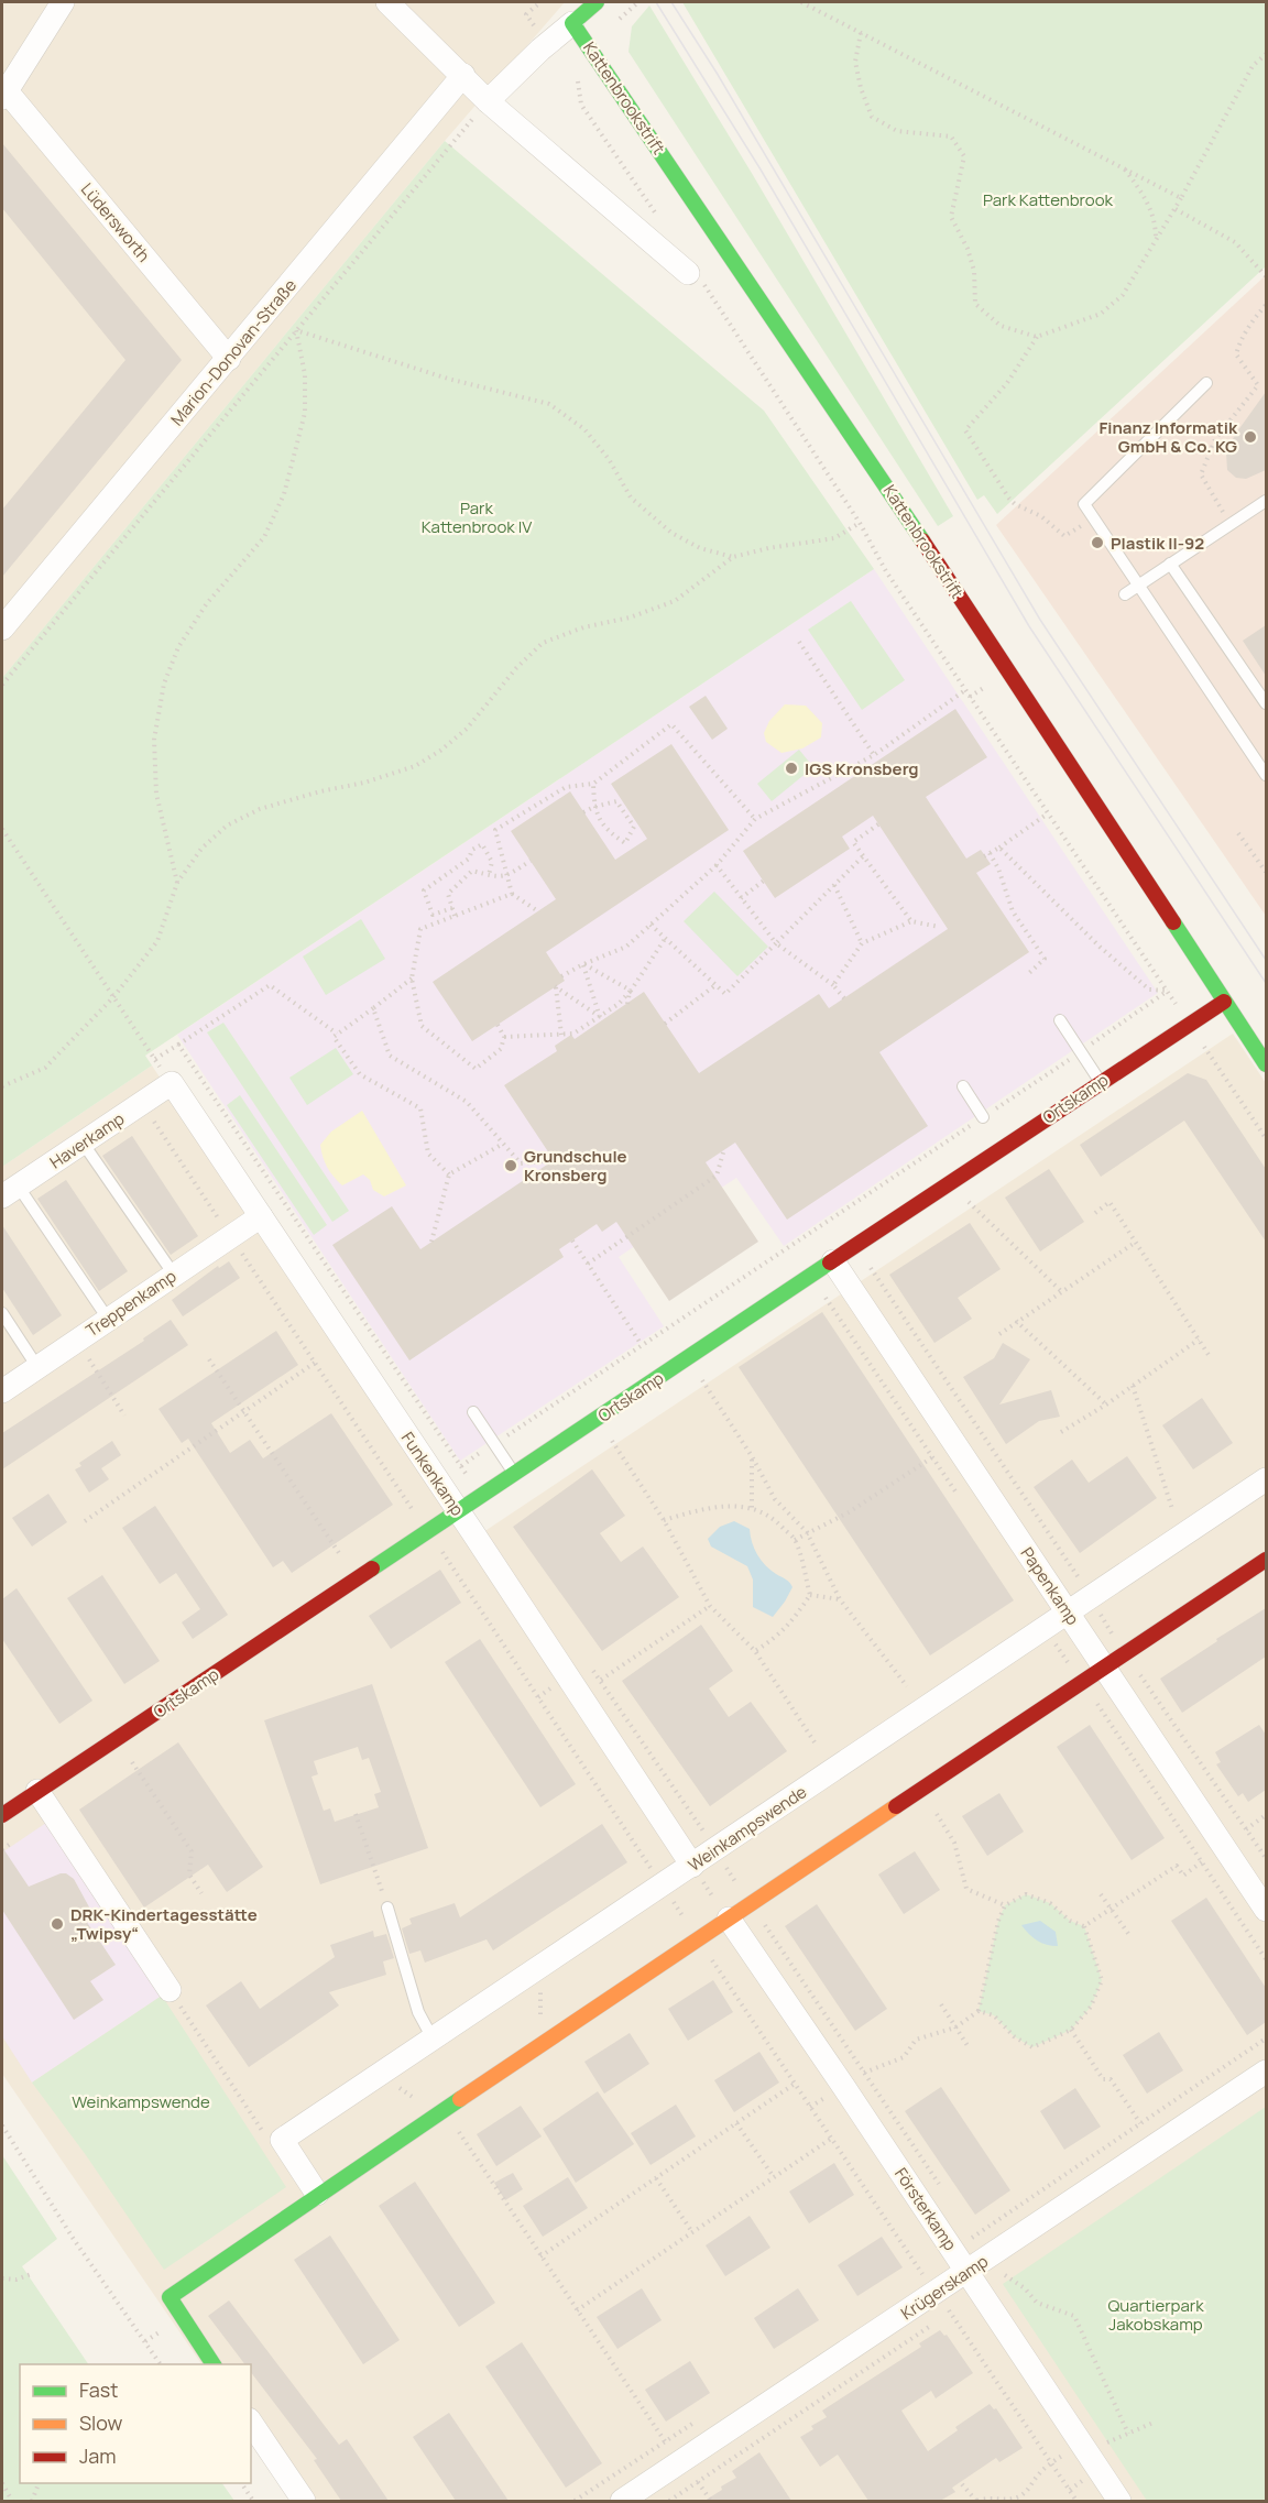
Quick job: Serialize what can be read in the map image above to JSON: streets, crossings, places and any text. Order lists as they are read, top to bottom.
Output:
{
  "streets": {
    "street": [
      "Kattenbrookstrift",
      "Lüdersworth",
      "Marion-Donovan-Straße",
      "Ortskamp",
      "Haverkamp",
      "Treppenkamp",
      "Funkenkamp",
      "Papenkamp",
      "Weinkampswende",
      "Försterkamp",
      "Krügerskamp"
    ]
  },
  "crossings": [
    ["Kattenbrookstrift", "Ortskamp"],
    ["Lüdersworth", "Marion-Donovan-Straße"],
    ["Ortskamp", "Funkenkamp"],
    ["Ortskamp", "Papenkamp"],
    ["Haverkamp", "Funkenkamp"],
    ["Treppenkamp", "Funkenkamp"],
    ["Funkenkamp", "Weinkampswende"],
    ["Papenkamp", "Weinkampswende"],
    ["Försterkamp", "Krügerskamp"]
  ],
  "parks": [
    "Park Kattenbrook",
    "Park Kattenbrook IV",
    "Weinkampswende",
    "Quartierpark Jakobskamp"
  ],
  "places": [
    "Finanz Informatik GmbH & Co. KG",
    "Plastik II-92",
    "IGS Kronsberg",
    "Grundschule Kronsberg",
    "DRK-Kindertagesstätte „Twipsy“"
  ],
  "legend": ["Fast", "Slow", "Jam"]
}
